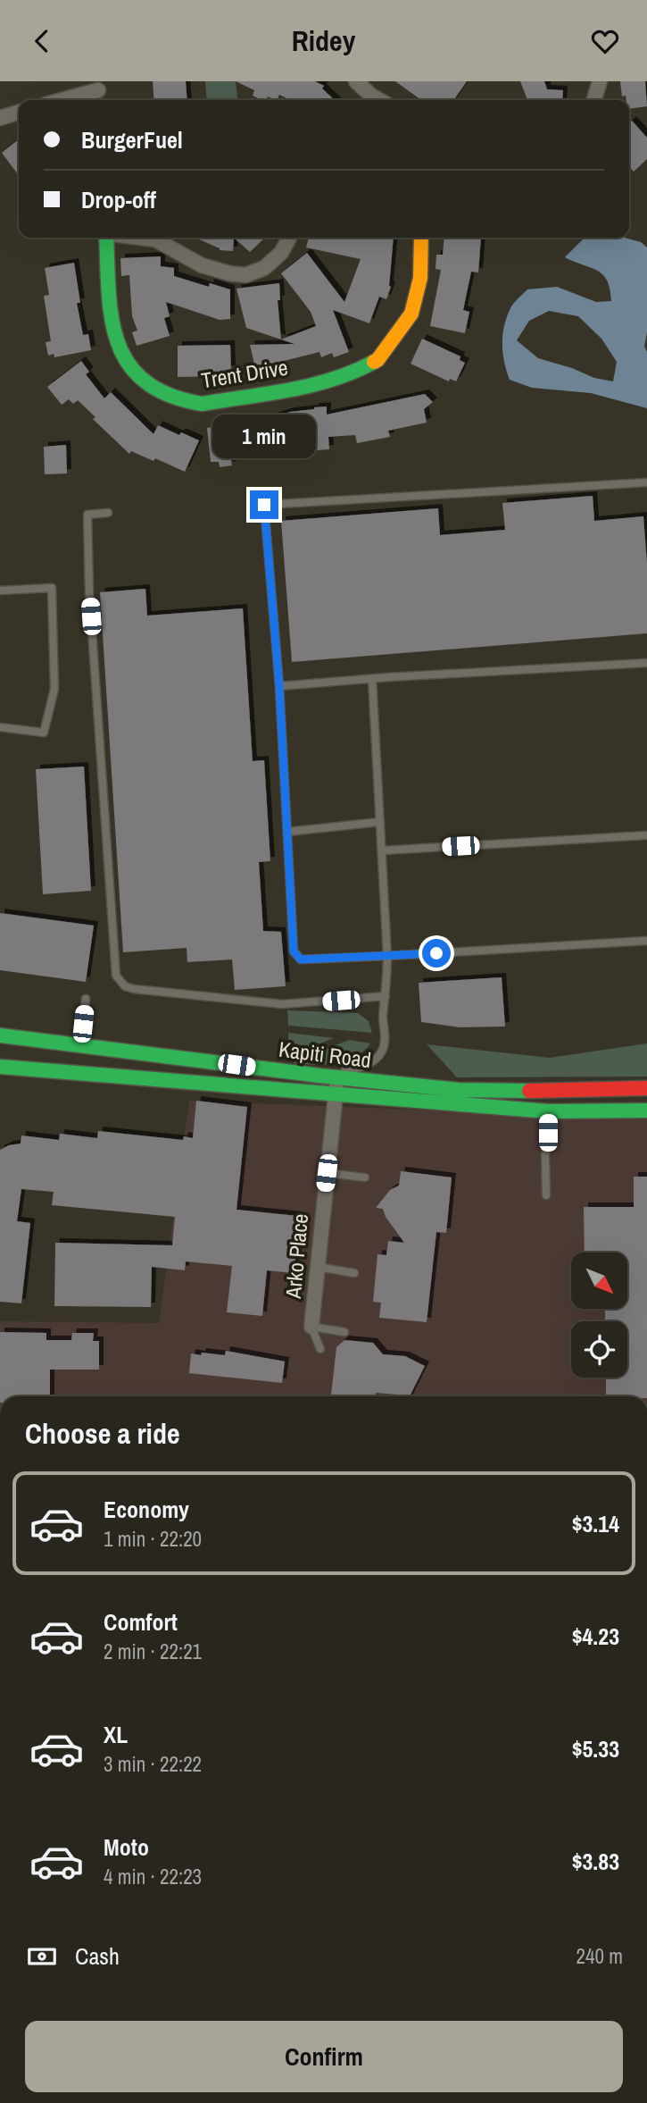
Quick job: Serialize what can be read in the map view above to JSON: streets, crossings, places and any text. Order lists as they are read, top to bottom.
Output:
{
  "streets": {
    "main road": ["Trent Drive", "Kapiti Road"],
    "street": ["Arko Place"]
  },
  "crossings": [
    ["Kapiti Road", "Arko Place"]
  ],
  "north": "bottom right",
  "page": {
    "header": "Ridey",
    "banner": ["BurgerFuel", "Drop-off"],
    "bubble": "1 min",
    "heading": "Choose a ride",
    "list": [
      {
        "name": "Economy",
        "note": "1 min · 22:20",
        "value": "$3.14"
      },
      {
        "name": "Comfort",
        "note": "2 min · 22:21",
        "value": "$4.23"
      },
      {
        "name": "XL",
        "note": "3 min · 22:22",
        "value": "$5.33"
      },
      {
        "name": "Moto",
        "note": "4 min · 22:23",
        "value": "$3.83"
      }
    ],
    "pay": ["Cash", "240 m"],
    "buttons": "Confirm"
  }
}
